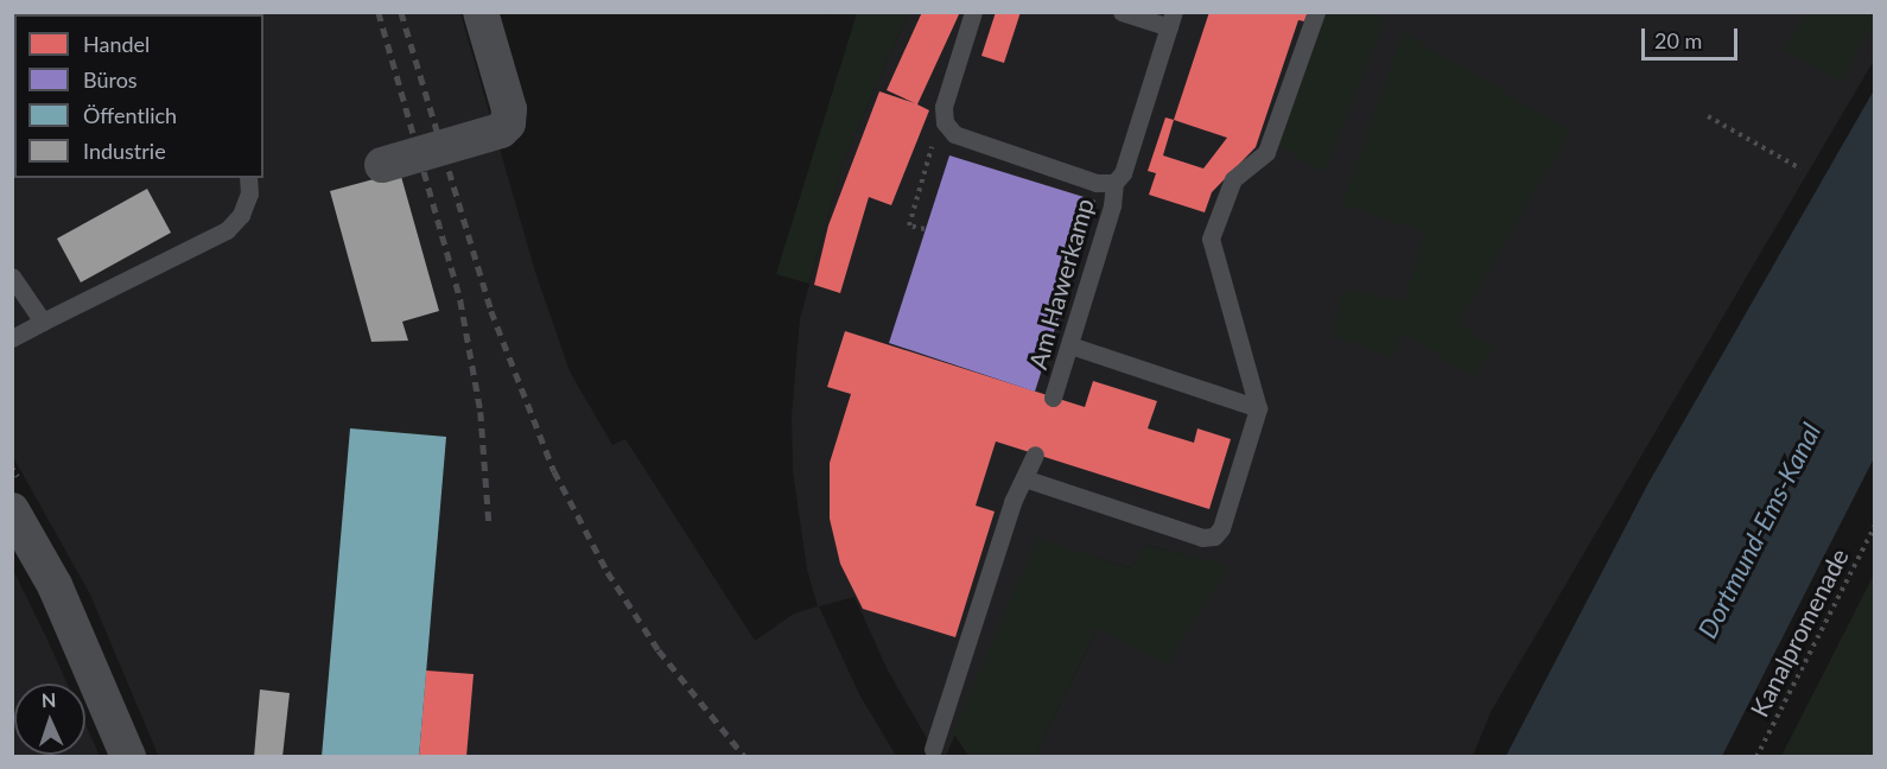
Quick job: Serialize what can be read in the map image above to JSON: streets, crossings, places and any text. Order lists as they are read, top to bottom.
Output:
{
  "streets": {
    "lane": ["Am Hawerkamp"],
    "path": ["Kanalpromenade"]
  },
  "water": ["Dortmund-Ems-Kanal"],
  "legend": [
    "Handel",
    "Büros",
    "Öffentlich",
    "Industrie"
  ],
  "scale_bar": "20 m",
  "north": "top"
}
